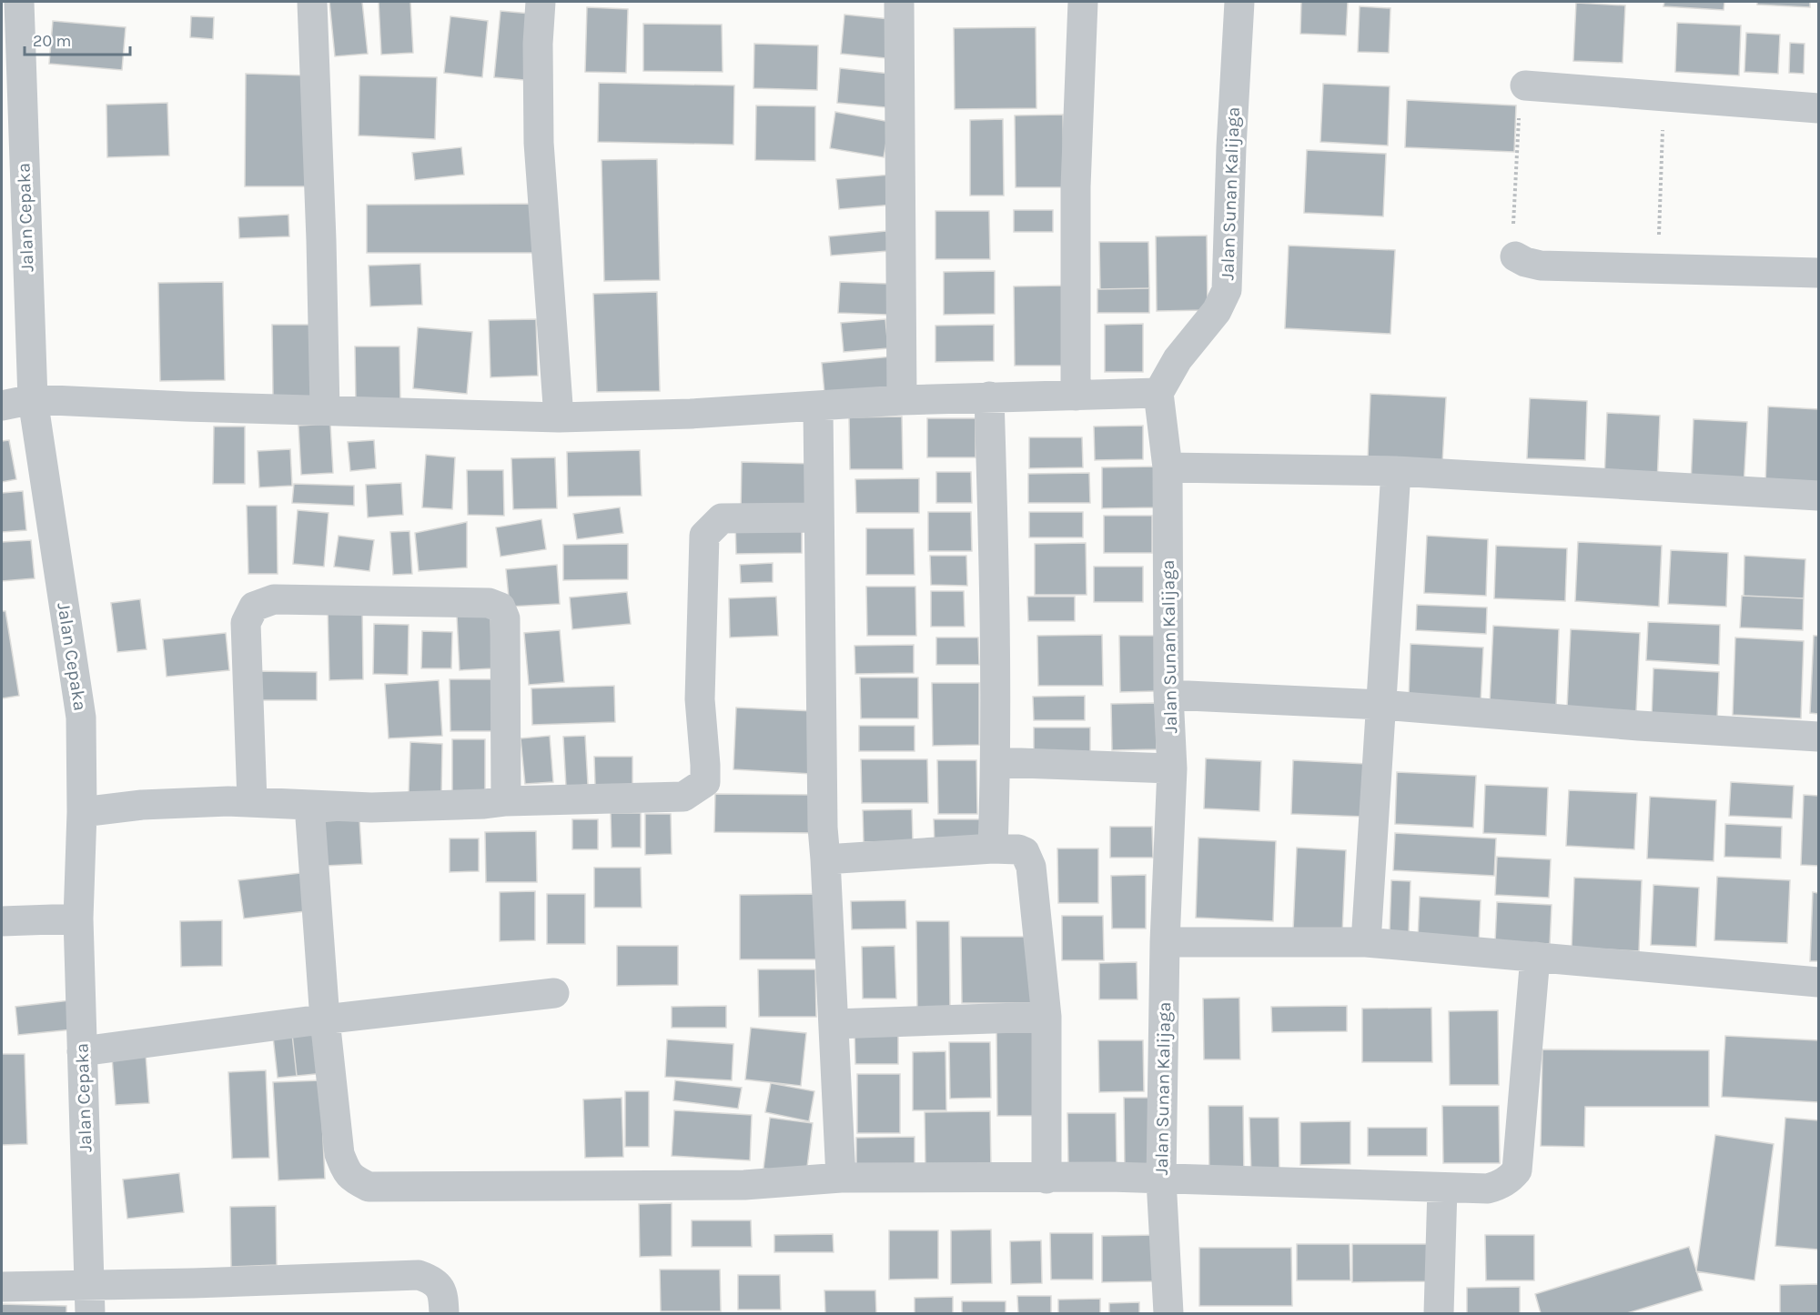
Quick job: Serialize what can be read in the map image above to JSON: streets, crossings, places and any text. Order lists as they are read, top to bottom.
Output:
{
  "streets": {
    "street": ["Jalan Sunan Kalijaga", "Jalan Cepaka"]
  },
  "scale_bar": "20 m"
}
